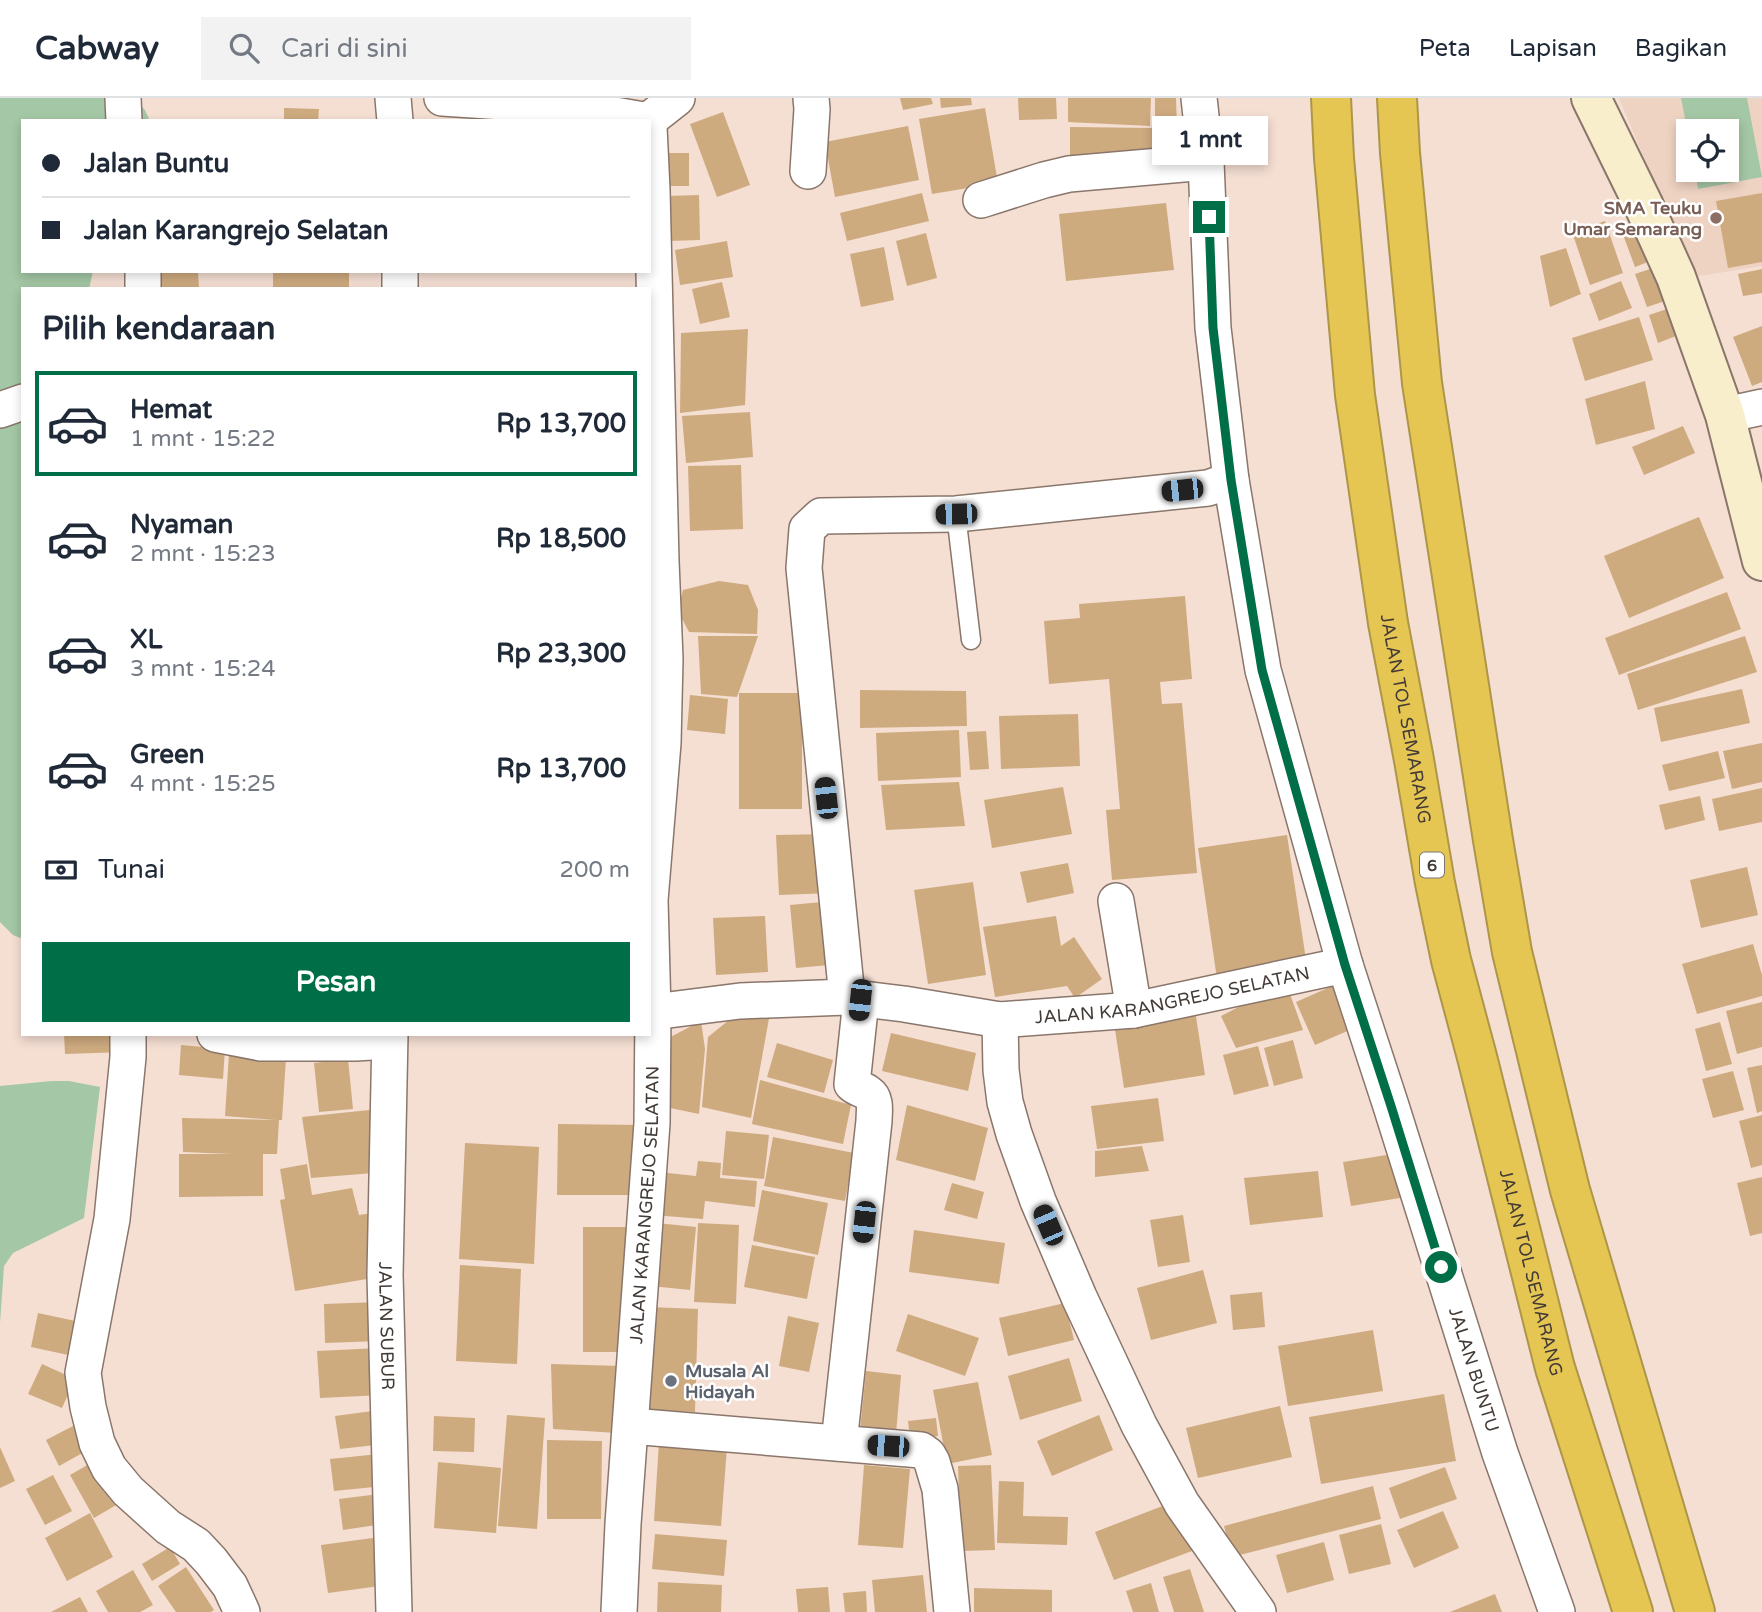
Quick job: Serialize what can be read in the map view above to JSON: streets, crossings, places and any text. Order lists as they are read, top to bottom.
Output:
{
  "streets": {
    "highway": ["JALAN TOL SEMARANG", "6"],
    "street": ["JALAN KARANGREJO SELATAN", "JALAN SUBUR", "JALAN BUNTU"]
  },
  "crossings": [
    ["JALAN KARANGREJO SELATAN", "JALAN BUNTU"]
  ],
  "places": ["SMA Teuku Umar Semarang", "Musala Al Hidayah"],
  "page": {
    "header": "Cabway",
    "search": "Cari di sini",
    "nav": ["Peta", "Lapisan", "Bagikan"],
    "bubble": "1 mnt",
    "banner": ["Jalan Buntu", "Jalan Karangrejo Selatan"],
    "heading": "Pilih kendaraan",
    "list": [
      {
        "name": "Hemat",
        "note": "1 mnt · 15:22",
        "value": "Rp 13,700"
      },
      {
        "name": "Nyaman",
        "note": "2 mnt · 15:23",
        "value": "Rp 18,500"
      },
      {
        "name": "XL",
        "note": "3 mnt · 15:24",
        "value": "Rp 23,300"
      },
      {
        "name": "Green",
        "note": "4 mnt · 15:25",
        "value": "Rp 13,700"
      }
    ],
    "pay": ["Tunai", "200 m"],
    "buttons": "Pesan"
  }
}
